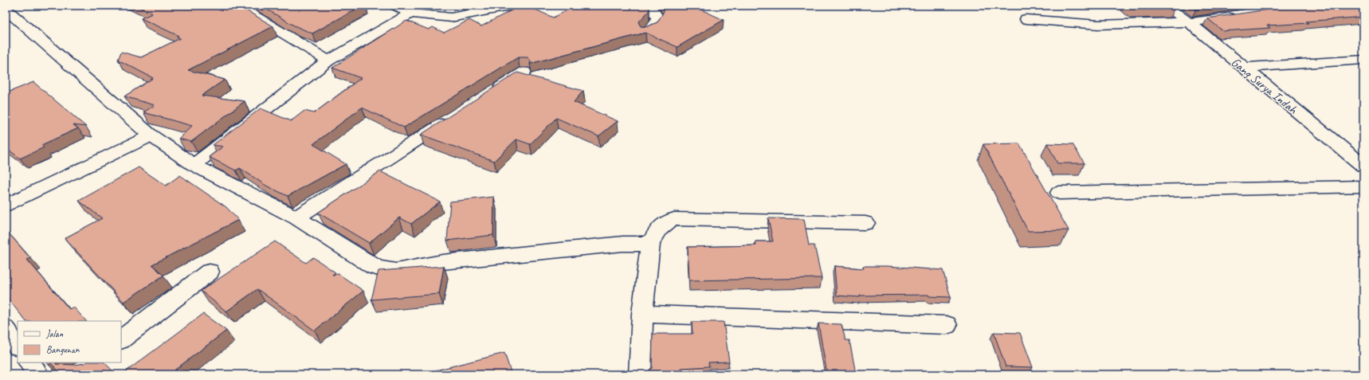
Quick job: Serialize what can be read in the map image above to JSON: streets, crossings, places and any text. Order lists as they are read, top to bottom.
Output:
{
  "streets": {
    "street": ["Gang Surya Indah"]
  },
  "legend": ["Jalan", "Bangunan"]
}
